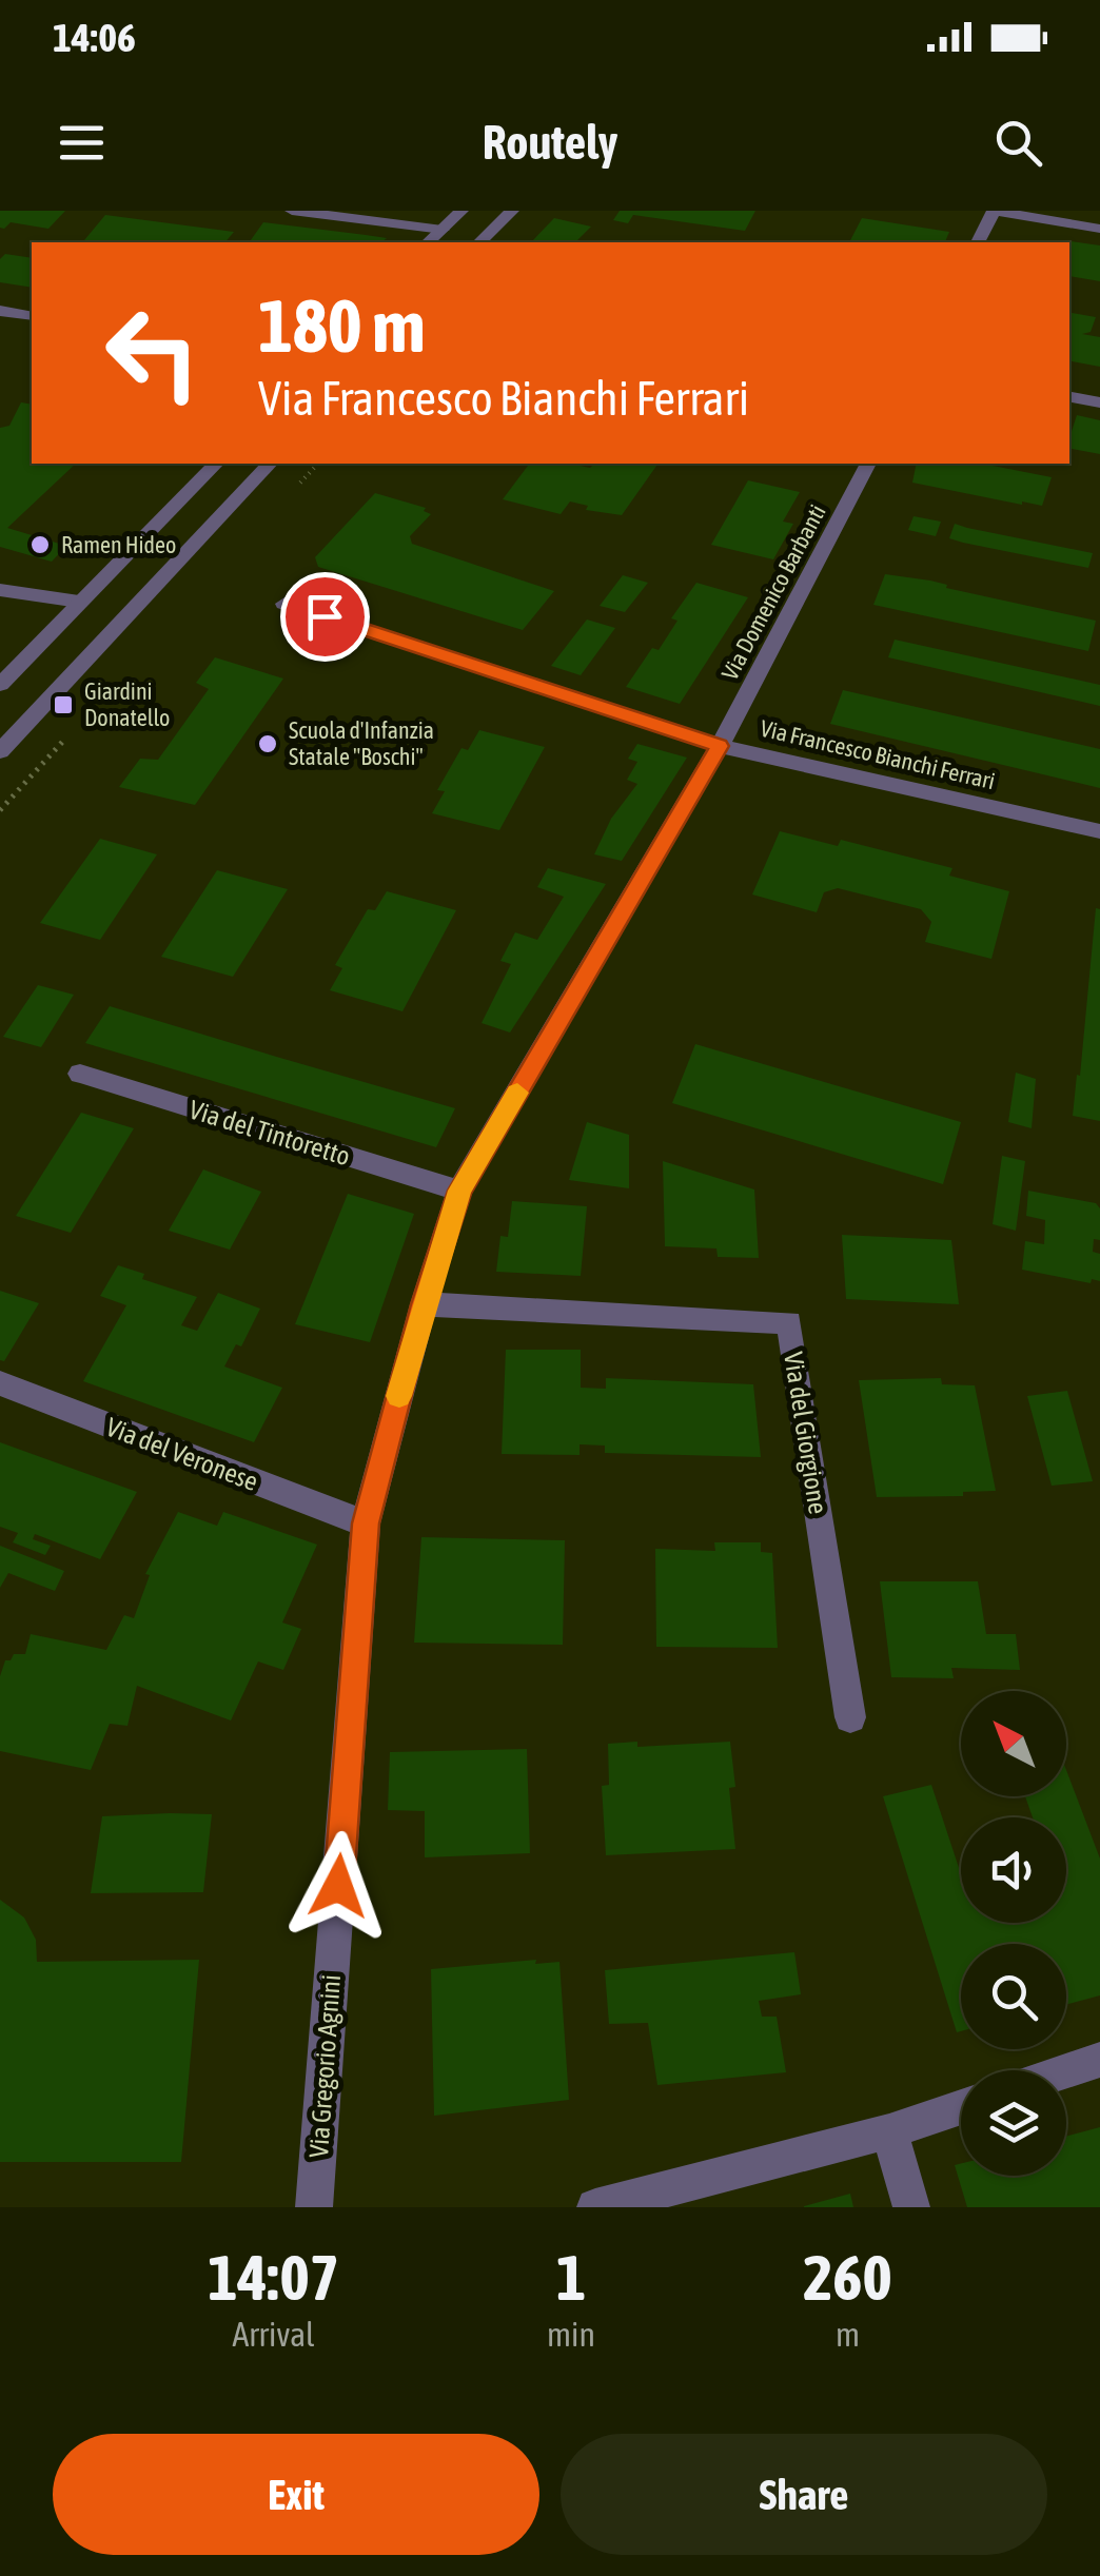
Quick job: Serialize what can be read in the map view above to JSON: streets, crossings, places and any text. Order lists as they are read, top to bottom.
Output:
{
  "streets": {
    "street": [
      "Via Domenico Barbanti",
      "Via Francesco Bianchi Ferrari",
      "Via del Tintoretto",
      "Via del Giorgione",
      "Via del Veronese",
      "Via Gregorio Agnini"
    ]
  },
  "crossings": [
    ["Via Domenico Barbanti", "Via Francesco Bianchi Ferrari"],
    ["Via Domenico Barbanti", "Via Gregorio Agnini"],
    ["Via Francesco Bianchi Ferrari", "Via Gregorio Agnini"],
    ["Via del Tintoretto", "Via Gregorio Agnini"],
    ["Via del Giorgione", "Via Gregorio Agnini"],
    ["Via del Veronese", "Via Gregorio Agnini"]
  ],
  "places": {
    "other": ["Ramen Hideo", "Scuola d'Infanzia Statale \"Boschi\""],
    "transit": ["Giardini Donatello"]
  },
  "north": "top left",
  "page": {
    "status": "14:06",
    "header": "Routely",
    "turn": ["180 m", "Via Francesco Bianchi Ferrari"],
    "eta": [
      "14:07",
      "Arrival",
      "1",
      "min",
      "260",
      "m"
    ],
    "buttons": ["Exit", "Share"]
  }
}
